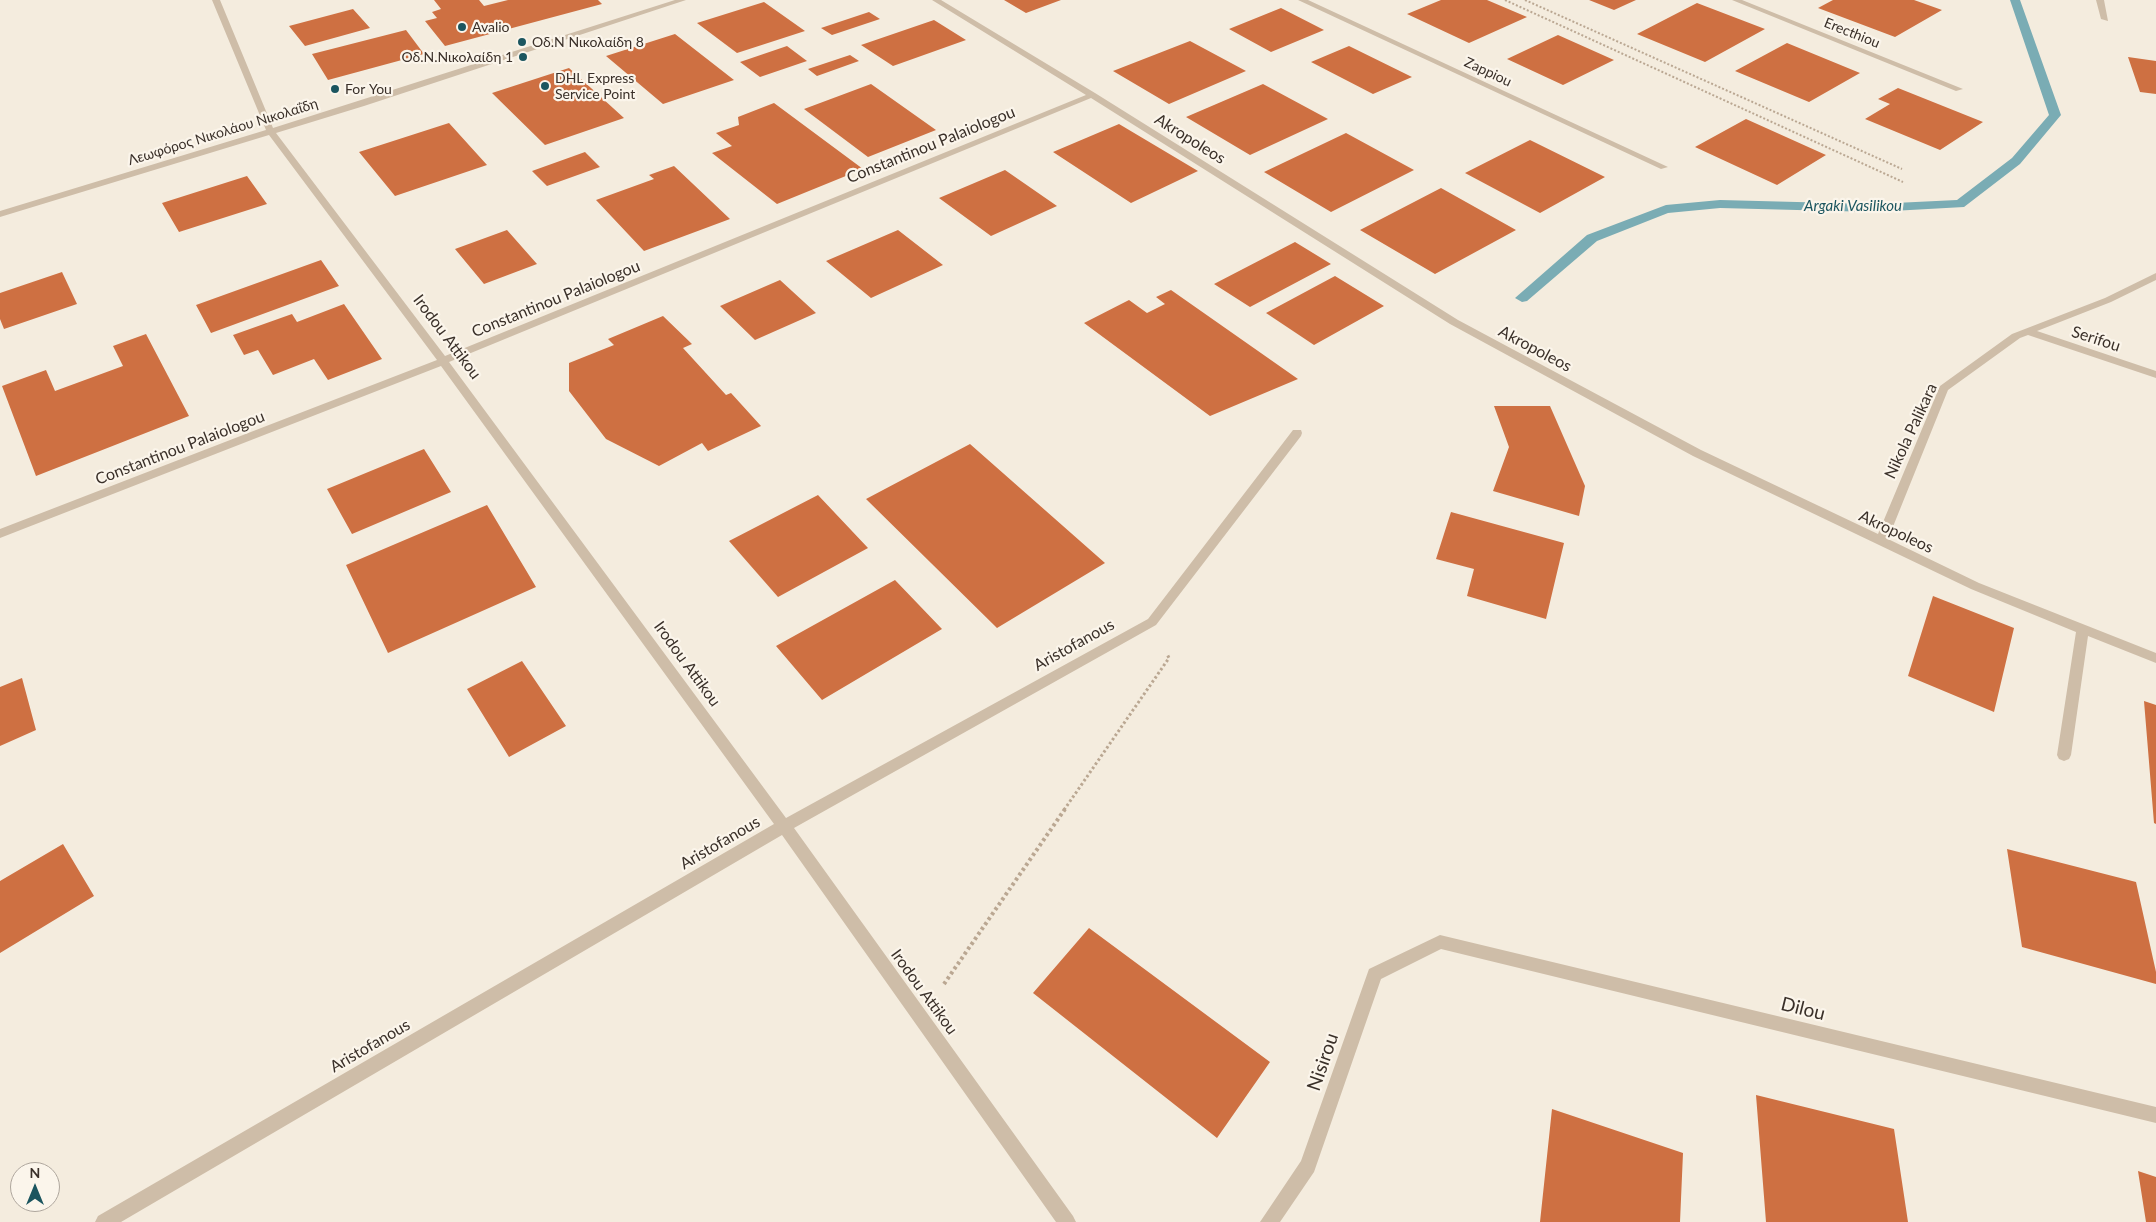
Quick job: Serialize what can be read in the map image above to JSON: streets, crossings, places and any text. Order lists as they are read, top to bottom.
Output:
{
  "streets": {
    "street": [
      "Erecthiou",
      "Zappiou",
      "Λεωφόρος Νικολάου Νικολαΐδη",
      "Akropoleos",
      "Constantinou Palaiologou",
      "Irodou Attikou",
      "Serifou",
      "Nikola Palikara",
      "Aristofanous",
      "Dilou",
      "Nisirou"
    ]
  },
  "crossings": [
    ["Λεωφόρος Νικολάου Νικολαΐδη", "Irodou Attikou"],
    ["Akropoleos", "Constantinou Palaiologou"],
    ["Akropoleos", "Nikola Palikara"],
    ["Constantinou Palaiologou", "Irodou Attikou"],
    ["Irodou Attikou", "Aristofanous"],
    ["Serifou", "Nikola Palikara"],
    ["Dilou", "Nisirou"]
  ],
  "water": ["Argaki Vasilikou"],
  "places": [
    "Avalio",
    "Οδ.Ν Νικολαίδη 8",
    "Οδ.Ν.Νικολαίδη 1",
    "DHL Express Service Point",
    "For You"
  ],
  "north": "top"
}
